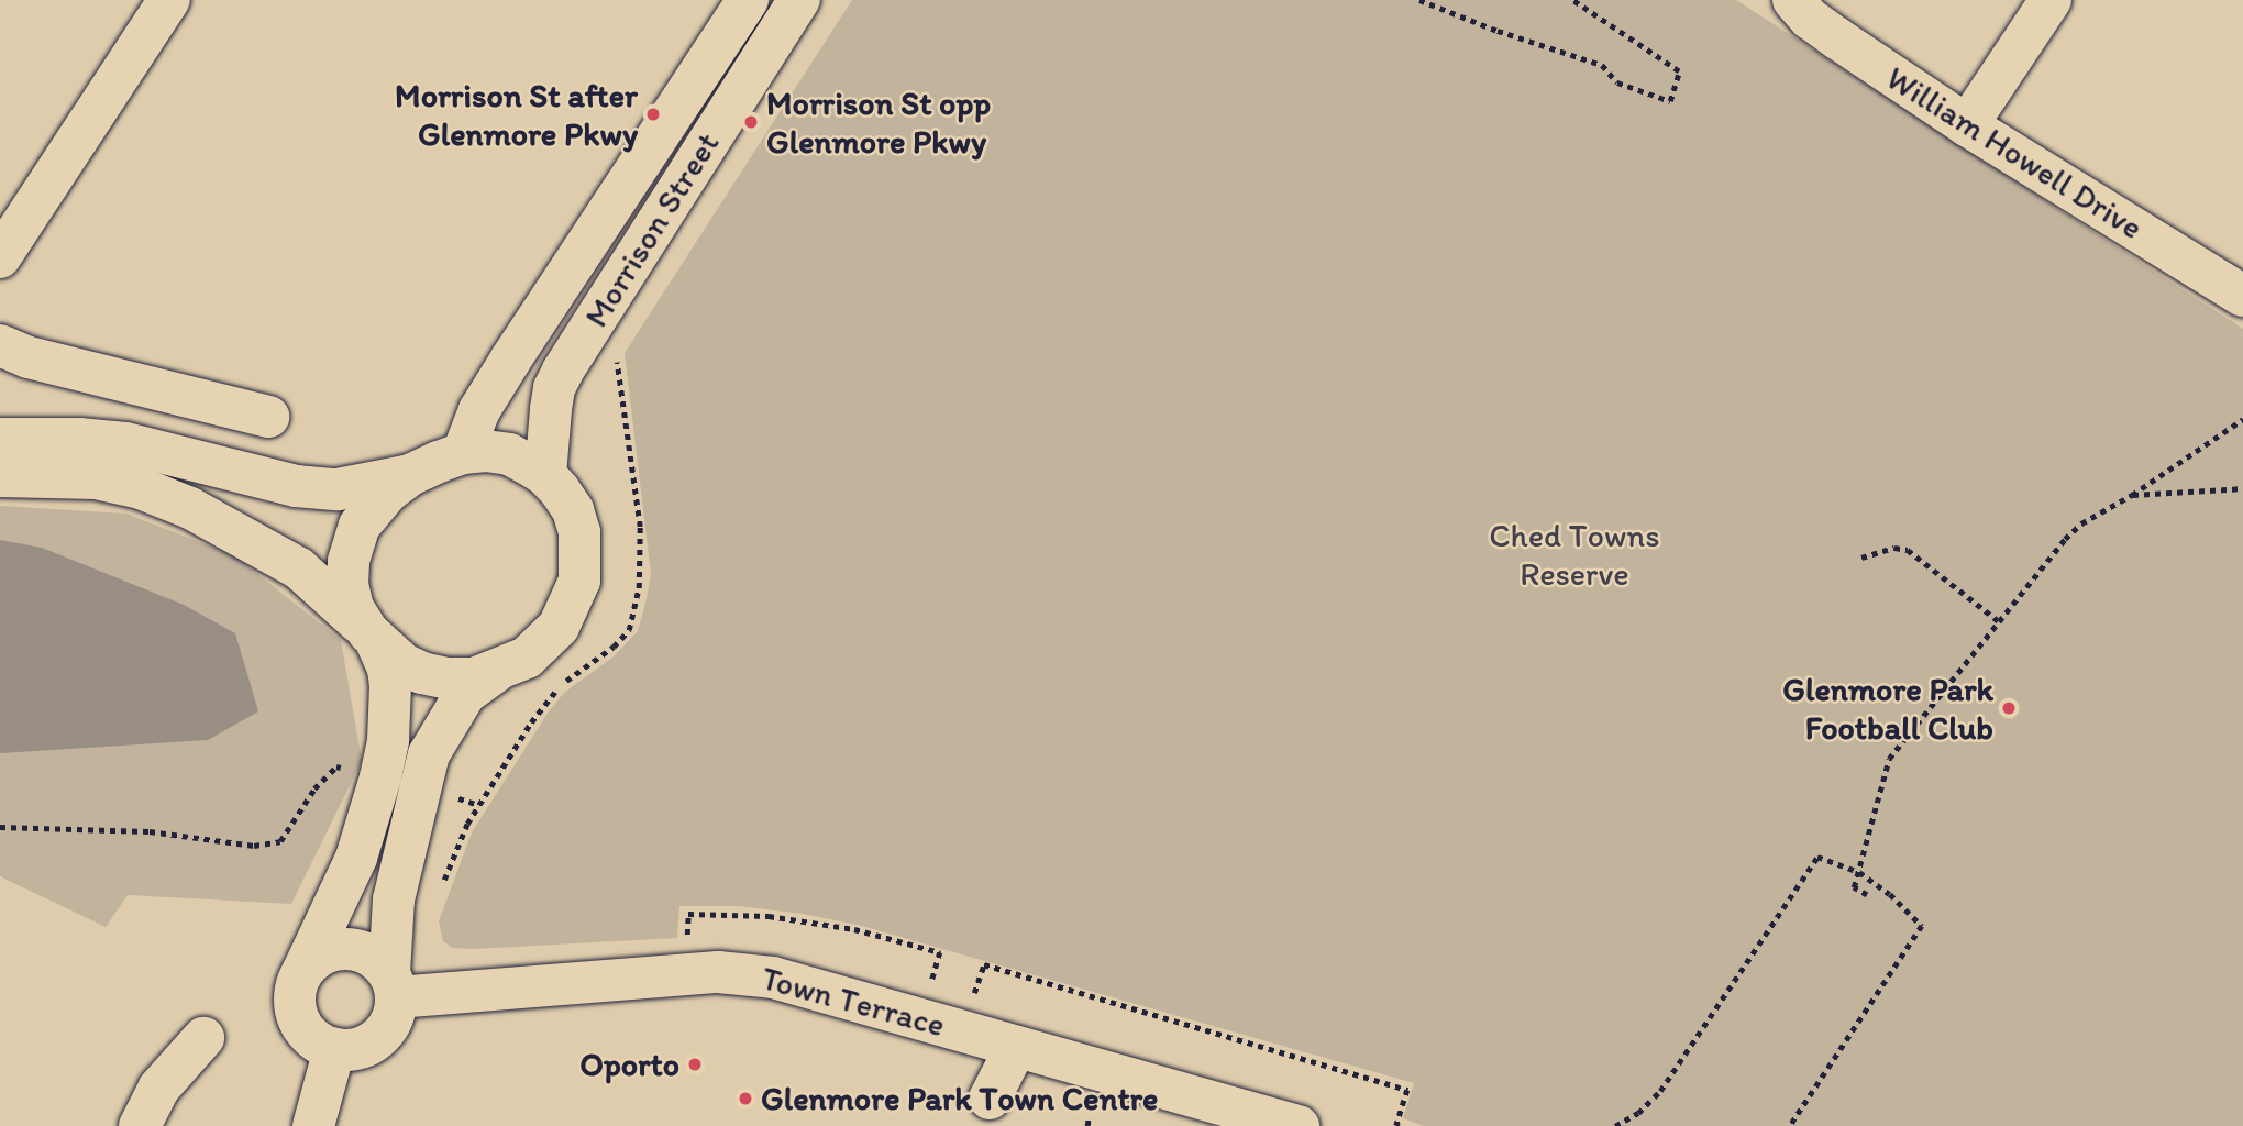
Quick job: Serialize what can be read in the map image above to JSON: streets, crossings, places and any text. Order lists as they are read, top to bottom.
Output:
{
  "streets": {
    "street": ["William Howell Drive", "Morrison Street", "Town Terrace"]
  },
  "parks": ["Ched Towns Reserve"],
  "places": [
    "Morrison St after Glenmore Pkwy",
    "Morrison St opp Glenmore Pkwy",
    "Glenmore Park Football Club",
    "Oporto",
    "Glenmore Park Town Centre"
  ]
}
